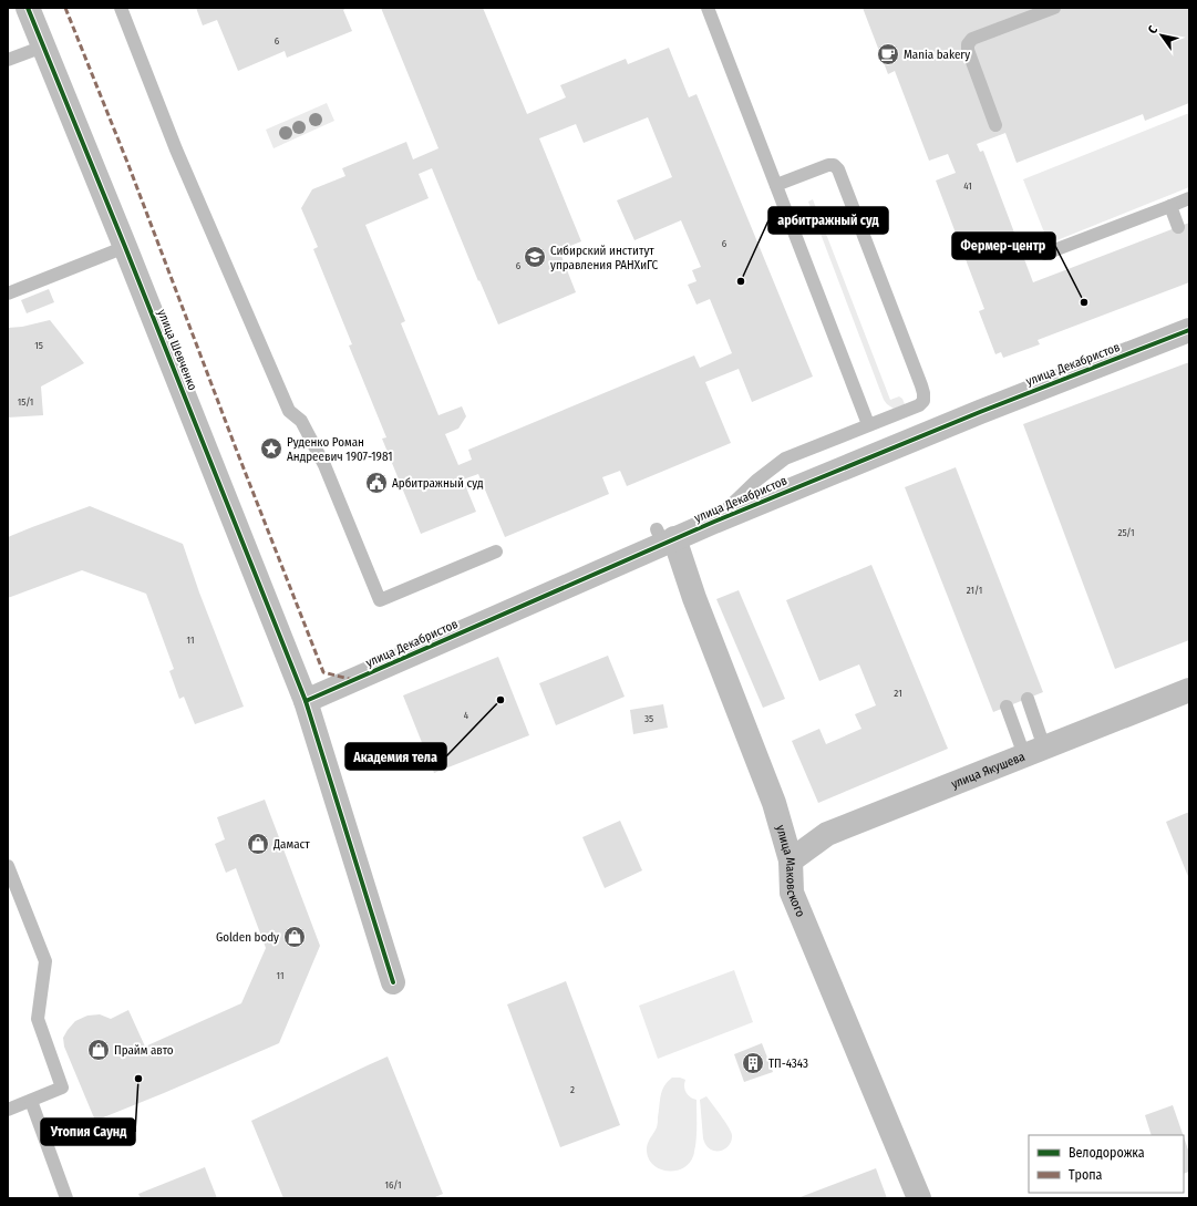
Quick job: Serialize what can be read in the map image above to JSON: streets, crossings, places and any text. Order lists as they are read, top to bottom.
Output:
{
  "streets": {
    "street": [
      "улица Шевченко",
      "улица Декабристов",
      "улица Якушева",
      "улица Маковского"
    ]
  },
  "crossings": [
    ["улица Шевченко", "улица Декабристов"],
    ["улица Декабристов", "улица Маковского"],
    ["улица Якушева", "улица Маковского"]
  ],
  "places": {
    "cafe": ["Mania bakery"],
    "school or university": ["Сибирский институт управления РАНХиГС"],
    "other": [
      "арбитражный суд",
      "Фермер-центр",
      "Академия тела",
      "Утопия Саунд"
    ],
    "place": ["Руденко Роман Андреевич 1907-1981"],
    "public building": ["Арбитражный суд"],
    "shop": ["Дамаст", "Golden body", "Прайм авто"],
    "building": ["ТП-4343"]
  },
  "house_numbers": [
    "6",
    "41",
    "6",
    "6",
    "15",
    "15/1",
    "25/1",
    "21/1",
    "11",
    "21",
    "4",
    "35",
    "11",
    "2",
    "16/1"
  ],
  "legend": ["Велодорожка", "Тропа"],
  "north": "top left"
}
